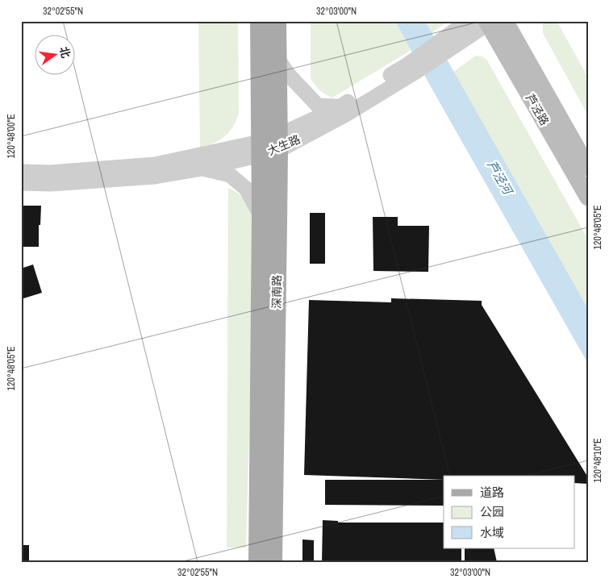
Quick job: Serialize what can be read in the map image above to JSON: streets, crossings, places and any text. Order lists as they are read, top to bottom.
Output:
{
  "streets": {
    "main road": ["芦泾路", "深南路"],
    "street": ["大生路"]
  },
  "crossings": [
    ["芦泾路", "大生路"],
    ["大生路", "深南路"]
  ],
  "water": ["芦泾河"],
  "legend": ["道路", "公园", "水域"],
  "north": "right",
  "coordinates": [
    "32°02'55\"N",
    "32°03'00\"N",
    "120°48'00\"E",
    "120°48'05\"E",
    "120°48'10\"E"
  ]
}
